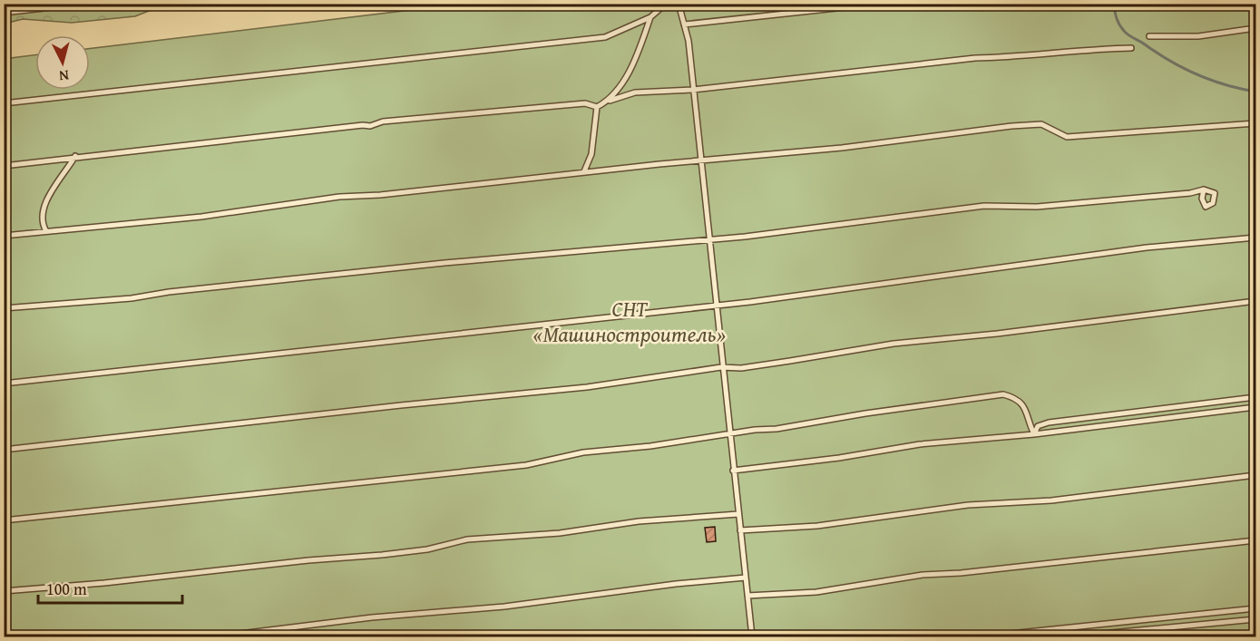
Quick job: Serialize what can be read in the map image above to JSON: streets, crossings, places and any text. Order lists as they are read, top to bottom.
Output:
{
  "parks": ["СНТ «Машиностроитель»"],
  "scale_bar": "100 m",
  "north": "bottom"
}
